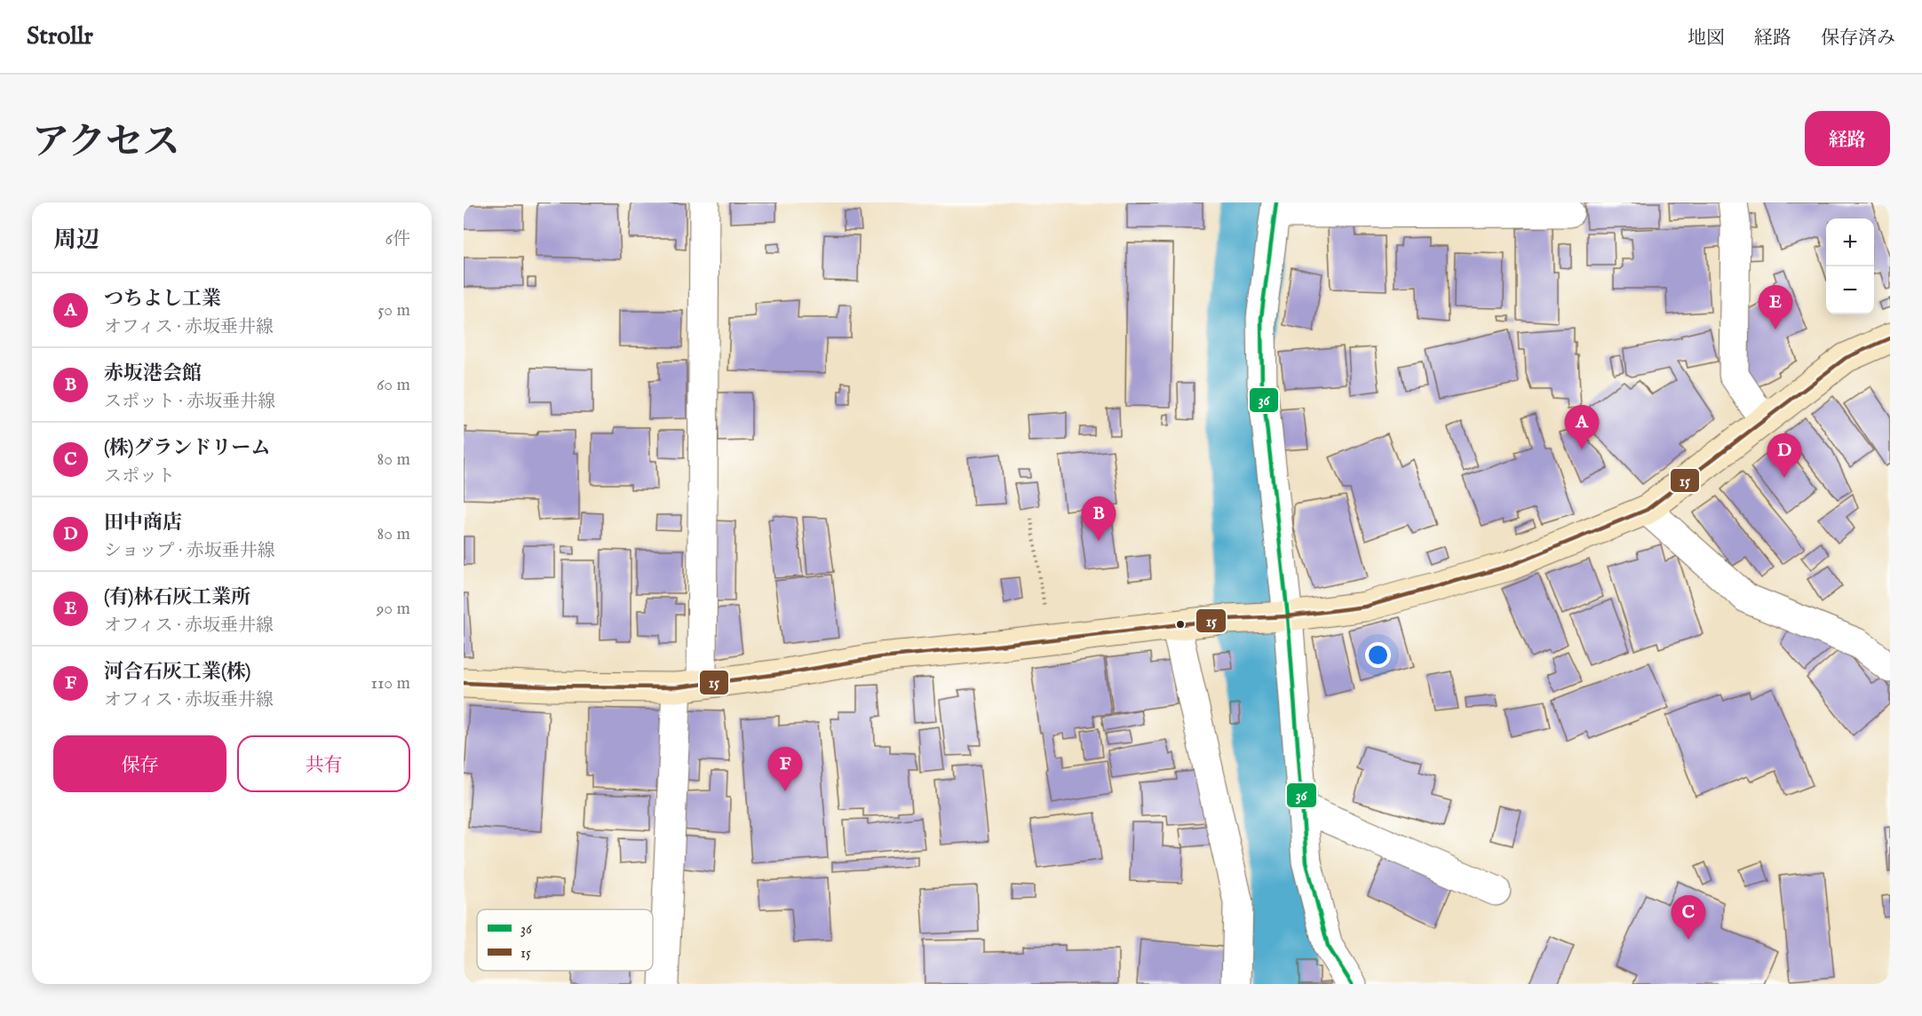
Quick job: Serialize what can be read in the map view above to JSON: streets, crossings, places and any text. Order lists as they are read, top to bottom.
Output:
{
  "lines": ["transit line 36", "transit line 15"],
  "legend": ["36", "15"],
  "page": {
    "header": "Strollr",
    "nav": ["地図", "経路", "保存済み"],
    "title": "アクセス",
    "buttons": [
      "経路",
      ["保存", "共有"]
    ],
    "heading": ["周辺", "6件"],
    "map_buttons": ["+", "−"],
    "list": [
      {
        "mark": "A",
        "name": "つちよし工業",
        "note": "オフィス · 赤坂垂井線",
        "value": "50 m"
      },
      {
        "mark": "B",
        "name": "赤坂港会館",
        "note": "スポット · 赤坂垂井線",
        "value": "60 m"
      },
      {
        "mark": "C",
        "name": "(株)グランドリーム",
        "note": "スポット",
        "value": "80 m"
      },
      {
        "mark": "D",
        "name": "田中商店",
        "note": "ショップ · 赤坂垂井線",
        "value": "80 m"
      },
      {
        "mark": "E",
        "name": "(有)林石灰工業所",
        "note": "オフィス · 赤坂垂井線",
        "value": "90 m"
      },
      {
        "mark": "F",
        "name": "河合石灰工業(株)",
        "note": "オフィス · 赤坂垂井線",
        "value": "110 m"
      }
    ],
    "pins": [
      "E",
      "A",
      "D",
      "B",
      "F",
      "C"
    ]
  }
}
